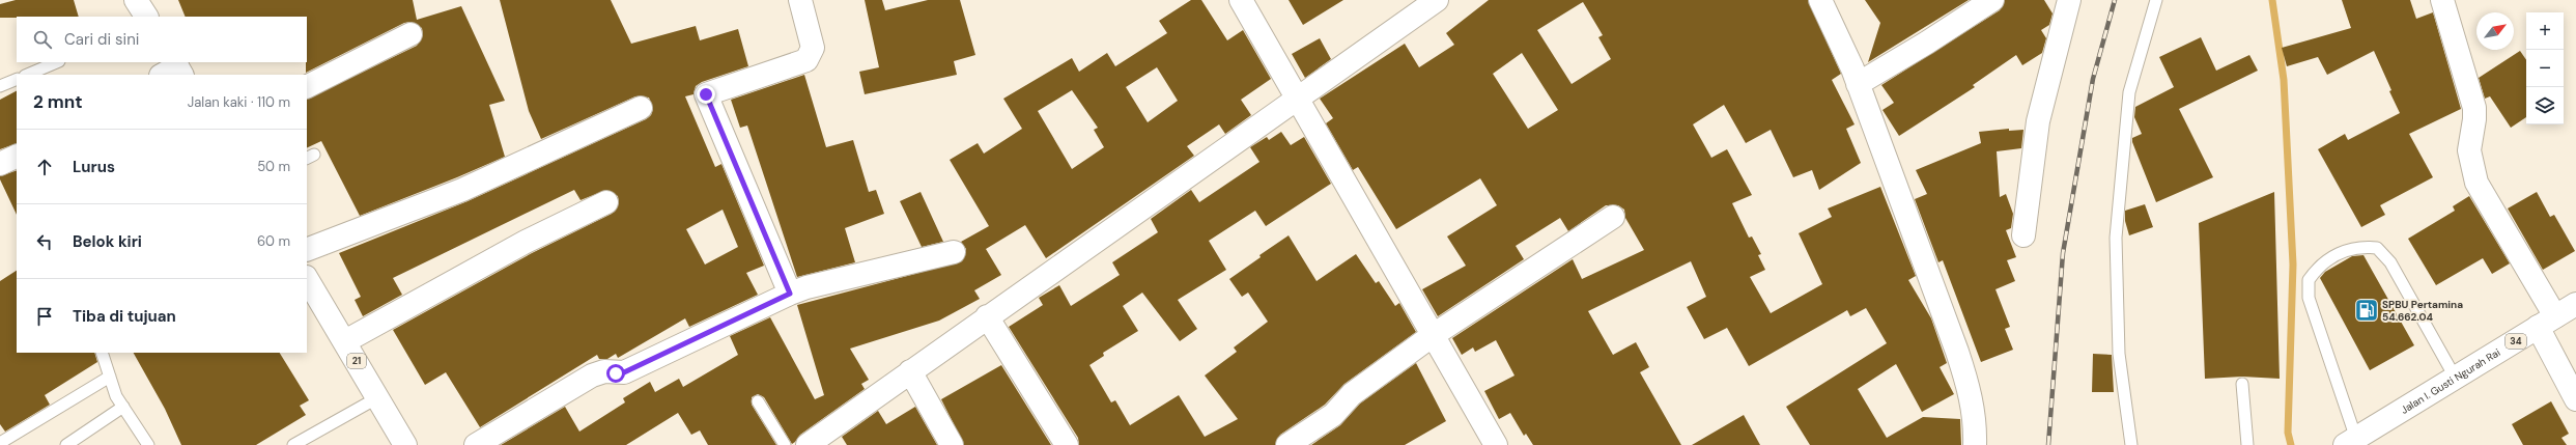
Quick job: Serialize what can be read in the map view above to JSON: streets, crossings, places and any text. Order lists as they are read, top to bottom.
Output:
{
  "streets": {
    "main road": ["34", "21", "Jalan I. Gusti Ngurah Rai"]
  },
  "places": {
    "fuel station": ["SPBU Pertamina 54.662.04"]
  },
  "north": "top right",
  "page": {
    "map_buttons": ["+", "−"],
    "search": "Cari di sini",
    "heading": ["2 mnt", "Jalan kaki · 110 m"],
    "list": [
      ["Lurus", "50 m"],
      ["Belok kiri", "60 m"],
      "Tiba di tujuan"
    ]
  }
}
